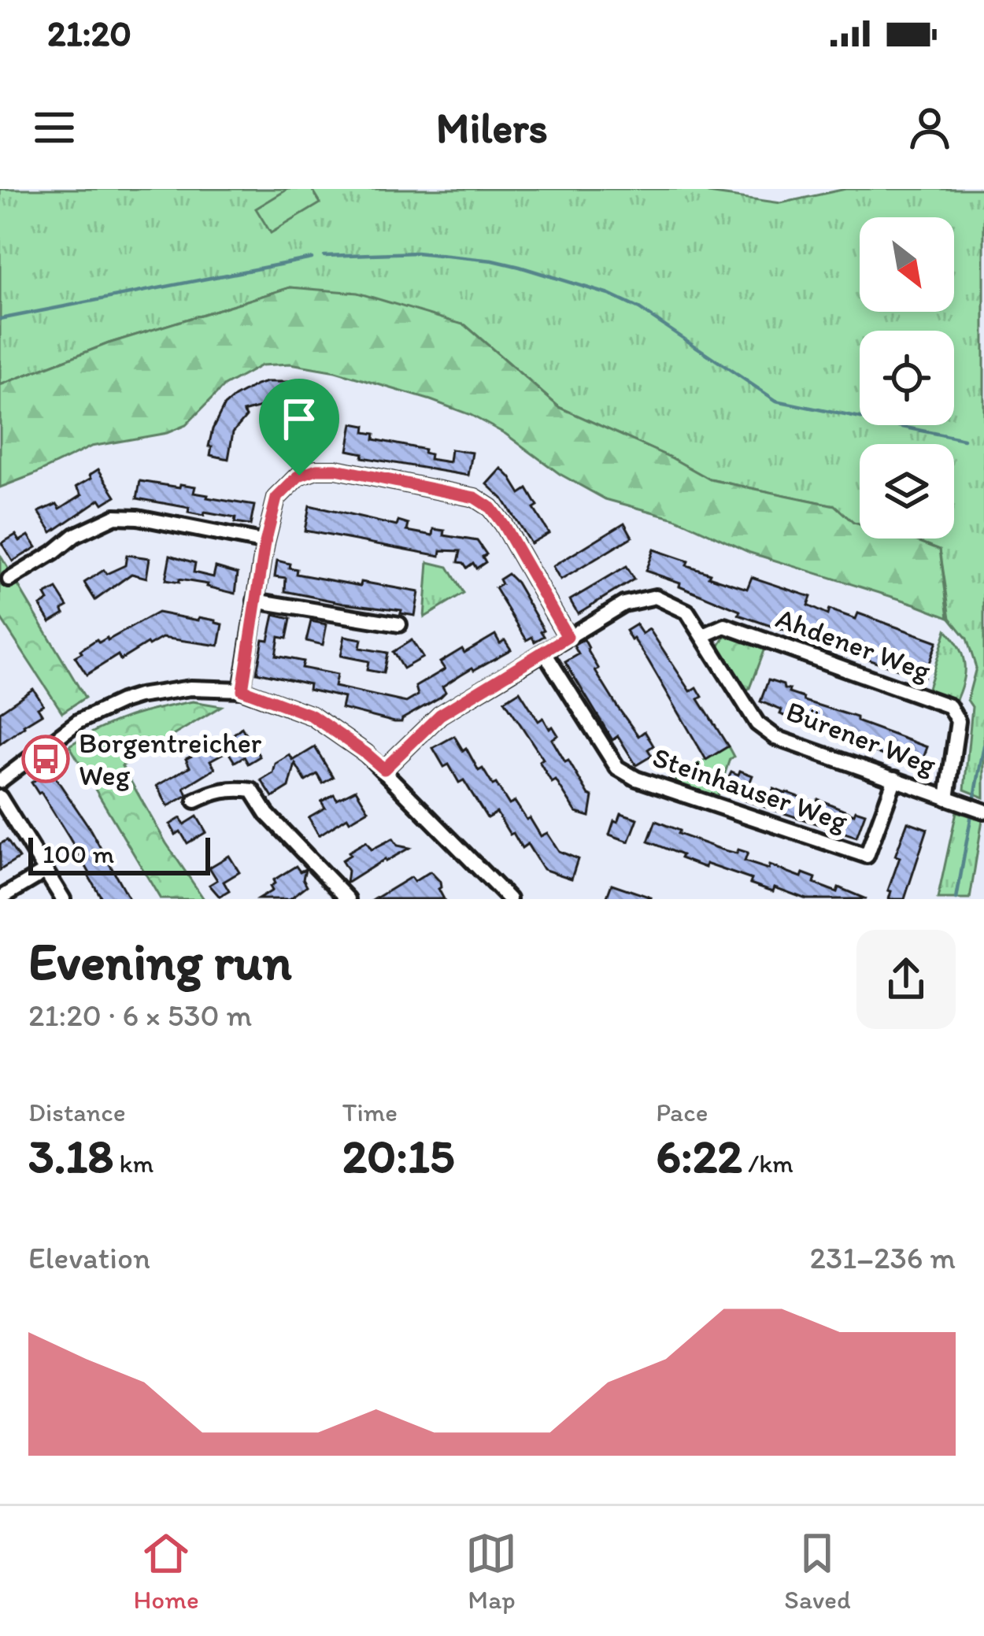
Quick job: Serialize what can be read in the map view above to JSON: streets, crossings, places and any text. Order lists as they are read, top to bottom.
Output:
{
  "streets": {
    "street": ["Ahdener Weg", "Bürener Weg", "Steinhauser Weg"]
  },
  "crossings": [
    ["Ahdener Weg", "Bürener Weg"],
    ["Bürener Weg", "Steinhauser Weg"]
  ],
  "places": {
    "bus stop": ["Borgentreicher Weg"]
  },
  "scale_bar": "100 m",
  "north": "bottom right",
  "page": {
    "status": "21:20",
    "header": "Milers",
    "scale": "100 m",
    "heading": ["Evening run", "21:20 · 6 × 530 m"],
    "stats": [
      ["Distance", "3.18 km"],
      ["Time", "20:15"],
      ["Pace", "6:22 /km"]
    ],
    "chart": ["Elevation", "231–236 m"],
    "tabs": ["Home", "Map", "Saved"]
  }
}
